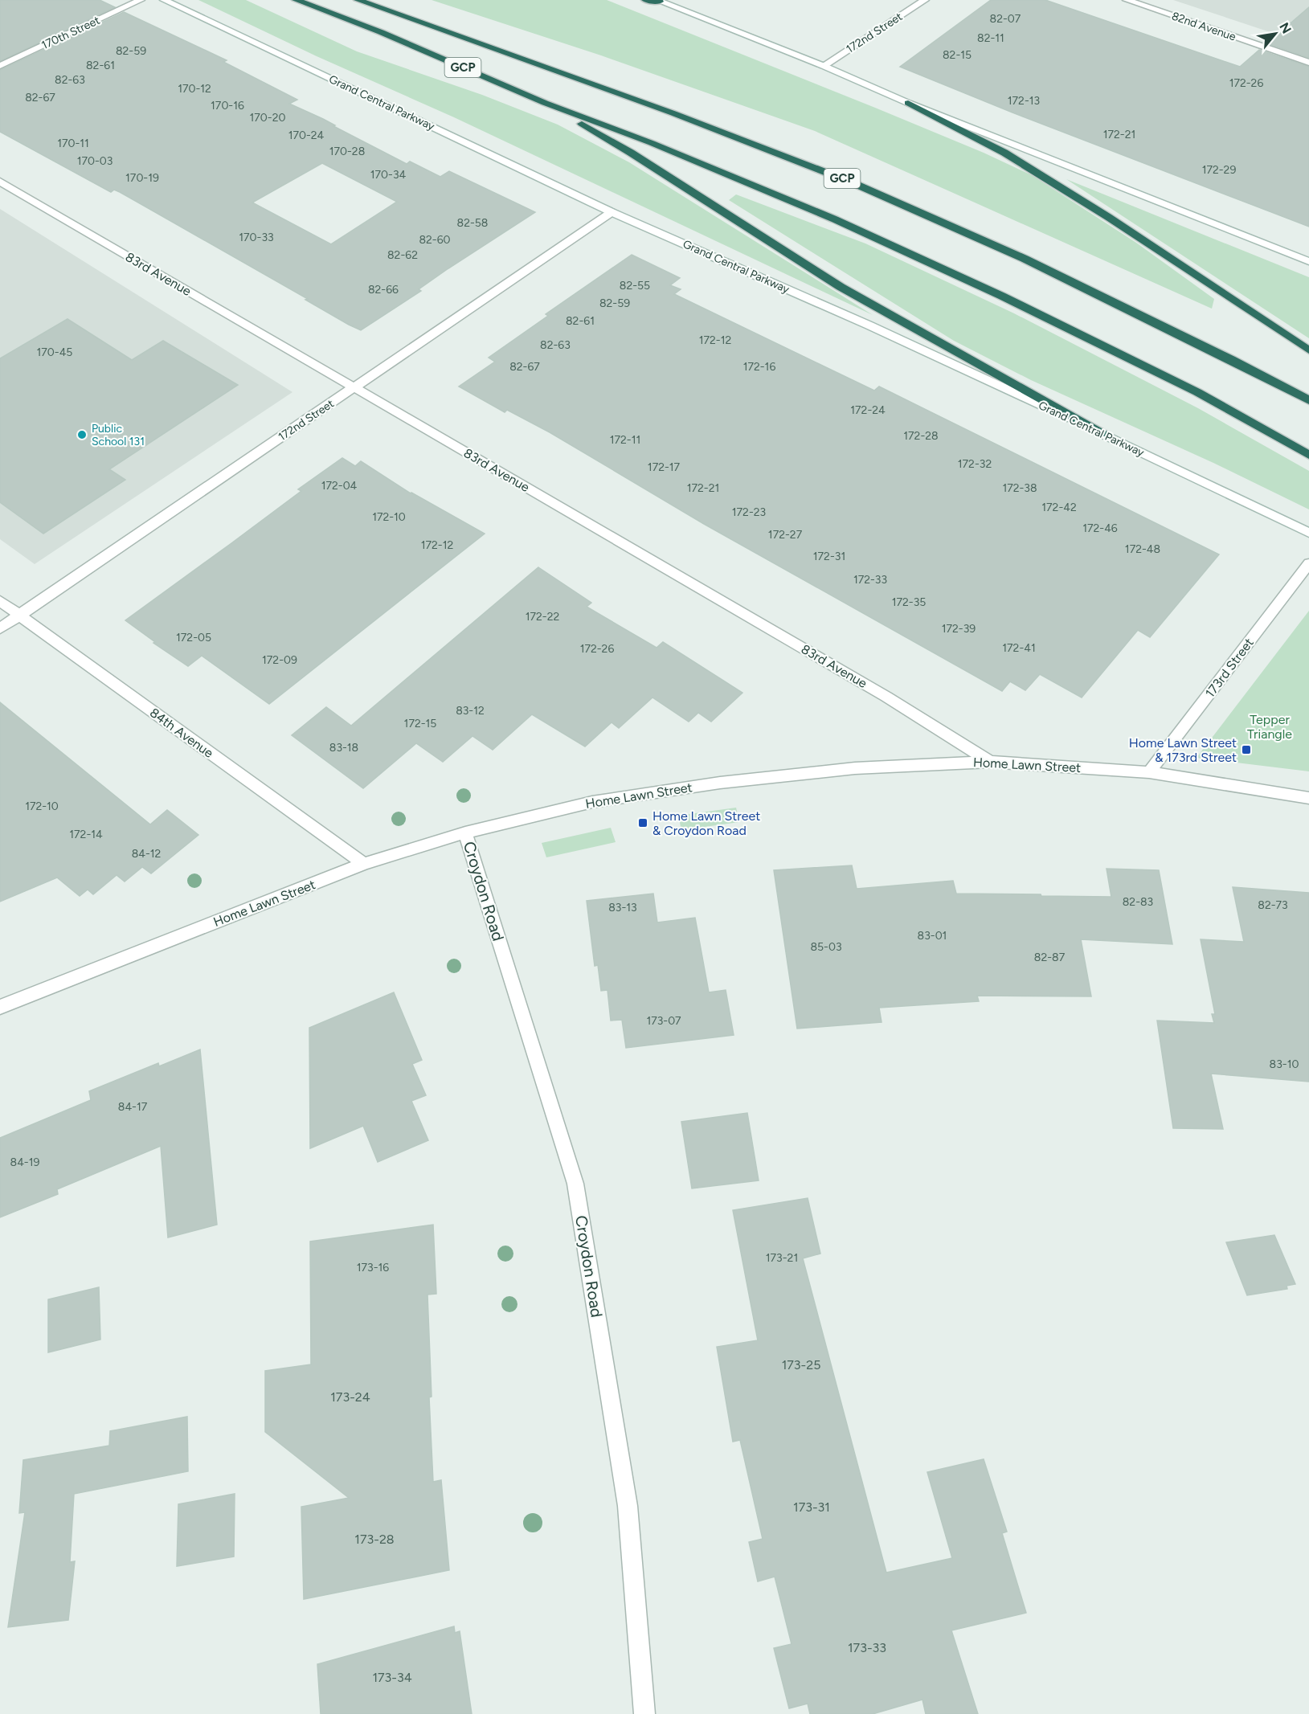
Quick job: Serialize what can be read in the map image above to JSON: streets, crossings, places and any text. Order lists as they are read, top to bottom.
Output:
{
  "streets": {
    "highway": ["GCP"],
    "street": [
      "82nd Avenue",
      "170th Street",
      "172nd Street",
      "Grand Central Parkway",
      "83rd Avenue",
      "173rd Street",
      "84th Avenue",
      "Home Lawn Street",
      "Croydon Road"
    ]
  },
  "crossings": [
    ["172nd Street", "Grand Central Parkway"],
    ["172nd Street", "83rd Avenue"],
    ["172nd Street", "84th Avenue"],
    ["83rd Avenue", "Home Lawn Street"],
    ["173rd Street", "Home Lawn Street"],
    ["84th Avenue", "Home Lawn Street"],
    ["Home Lawn Street", "Croydon Road"]
  ],
  "parks": ["Tepper Triangle"],
  "places": {
    "other": ["Public School 131"],
    "transit": ["Home Lawn Street & 173rd Street", "Home Lawn Street & Croydon Road"]
  },
  "house_numbers": [
    "82-07",
    "82-11",
    "82-59",
    "82-15",
    "82-61",
    "82-63",
    "172-26",
    "170-12",
    "82-67",
    "172-13",
    "170-16",
    "170-20",
    "172-21",
    "170-24",
    "170-11",
    "170-28",
    "170-03",
    "172-29",
    "170-34",
    "170-19",
    "82-58",
    "170-33",
    "82-60",
    "82-62",
    "82-55",
    "82-66",
    "82-59",
    "82-61",
    "172-12",
    "82-63",
    "170-45",
    "82-67",
    "172-16",
    "172-24",
    "172-28",
    "172-11",
    "172-32",
    "172-17",
    "172-04",
    "172-21",
    "172-38",
    "172-42",
    "172-23",
    "172-10",
    "172-46",
    "172-27",
    "172-12",
    "172-48",
    "172-31",
    "172-33",
    "172-35",
    "172-22",
    "172-39",
    "172-05",
    "172-41",
    "172-26",
    "172-09",
    "83-12",
    "172-15",
    "83-18",
    "172-10",
    "172-14",
    "84-12",
    "82-83",
    "82-73",
    "83-13",
    "83-01",
    "85-03",
    "82-87",
    "173-07",
    "83-10",
    "84-17",
    "84-19",
    "173-21",
    "173-16",
    "173-25",
    "173-24",
    "173-31",
    "173-28",
    "173-33",
    "173-34"
  ],
  "north": "top right"
}
